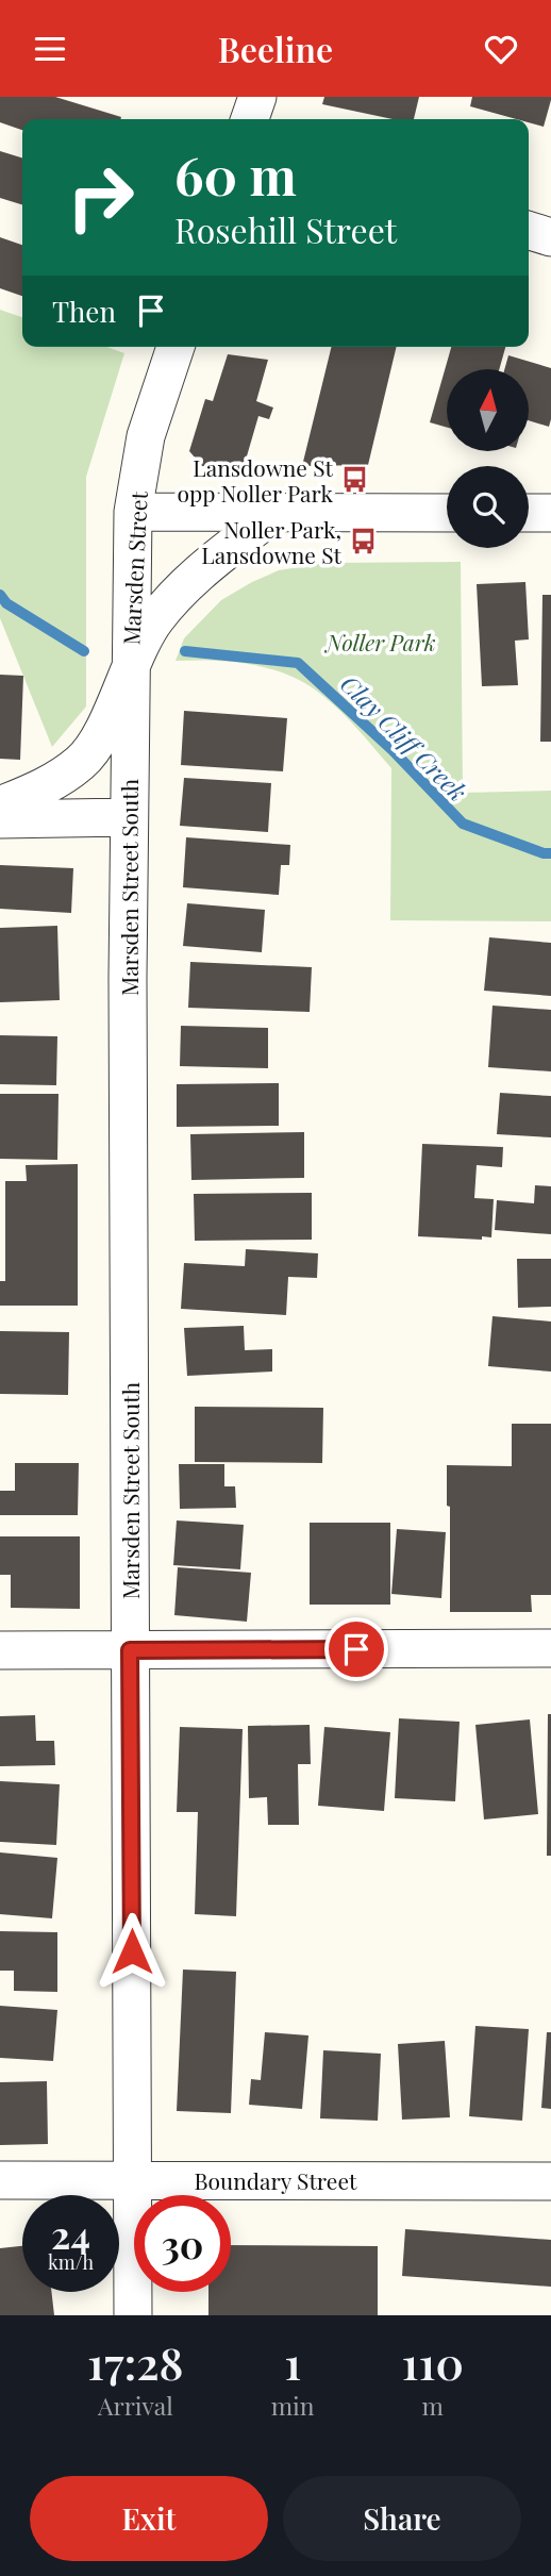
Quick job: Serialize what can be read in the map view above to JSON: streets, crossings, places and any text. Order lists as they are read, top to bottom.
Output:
{
  "streets": {
    "street": ["Marsden Street", "Marsden Street South", "Boundary Street"]
  },
  "crossings": [
    ["Marsden Street", "Marsden Street South"],
    ["Marsden Street South", "Boundary Street"]
  ],
  "water": ["Clay Cliff Creek"],
  "parks": ["Noller Park"],
  "places": {
    "bus stop": ["Lansdowne St opp Noller Park", "Noller Park, Lansdowne St"]
  },
  "north": "top",
  "page": {
    "header": "Beeline",
    "turn": ["60 m", "Rosehill Street"],
    "then": "Then",
    "speed": "24 km/h",
    "limit": "30",
    "eta": [
      "17:28",
      "Arrival",
      "1",
      "min",
      "110",
      "m"
    ],
    "buttons": ["Exit", "Share"]
  }
}
